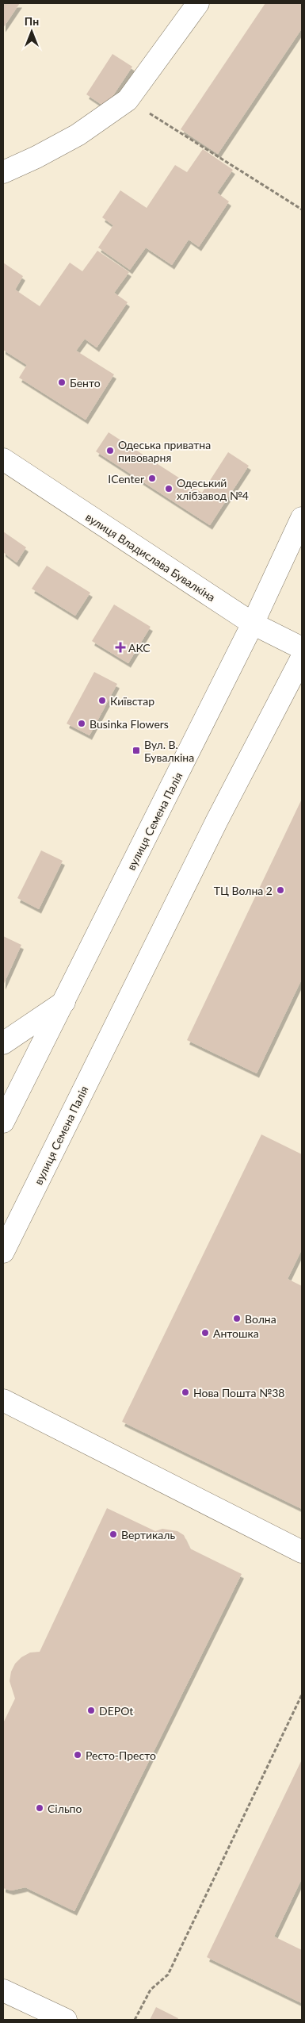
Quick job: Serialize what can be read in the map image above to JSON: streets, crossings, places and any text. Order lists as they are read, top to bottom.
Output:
{
  "streets": {
    "main road": ["вулиця Владислава Бувалкіна", "вулиця Семена Палія"]
  },
  "crossings": [
    ["вулиця Владислава Бувалкіна", "вулиця Семена Палія"]
  ],
  "places": {
    "other": [
      "Бенто",
      "Одеська приватна пивоварня",
      "ICenter",
      "Одеський хлібзавод №4",
      "Київстар",
      "Businka Flowers",
      "ТЦ Волна 2",
      "Волна",
      "Антошка",
      "Нова Пошта №38",
      "Вертикаль",
      "DEPOt",
      "Ресто-Престо",
      "Сільпо"
    ],
    "health": ["АКС"],
    "transit": ["Вул. В. Бувалкіна"]
  },
  "north": "top"
}
